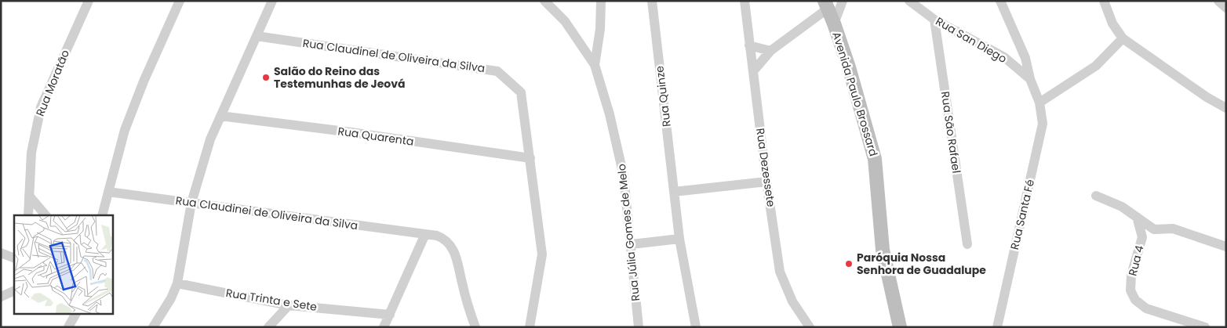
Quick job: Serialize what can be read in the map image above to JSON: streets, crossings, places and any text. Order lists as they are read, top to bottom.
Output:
{
  "streets": {
    "main road": ["Avenida Paulo Brossard"],
    "street": [
      "Rua San Diego",
      "Rua Claudinel de Oliveira da Silva",
      "Rua Moratão",
      "Rua Quinze",
      "Rua São Rafael",
      "Rua Quarenta",
      "Rua Dezessete",
      "Rua Claudinei de Oliveira da Silva",
      "Rua Santa Fé",
      "Rua Júlia Gomes de Melo",
      "Rua 4",
      "Rua Trinta e Sete"
    ]
  },
  "crossings": [
    ["Rua San Diego", "Rua São Rafael"],
    ["Rua San Diego", "Rua Santa Fé"],
    ["Rua Claudinel de Oliveira da Silva", "Rua Quarenta"]
  ],
  "places": ["Salão do Reino das Testemunhas de Jeová", "Paróquia Nossa Senhora de Guadalupe"]
}
